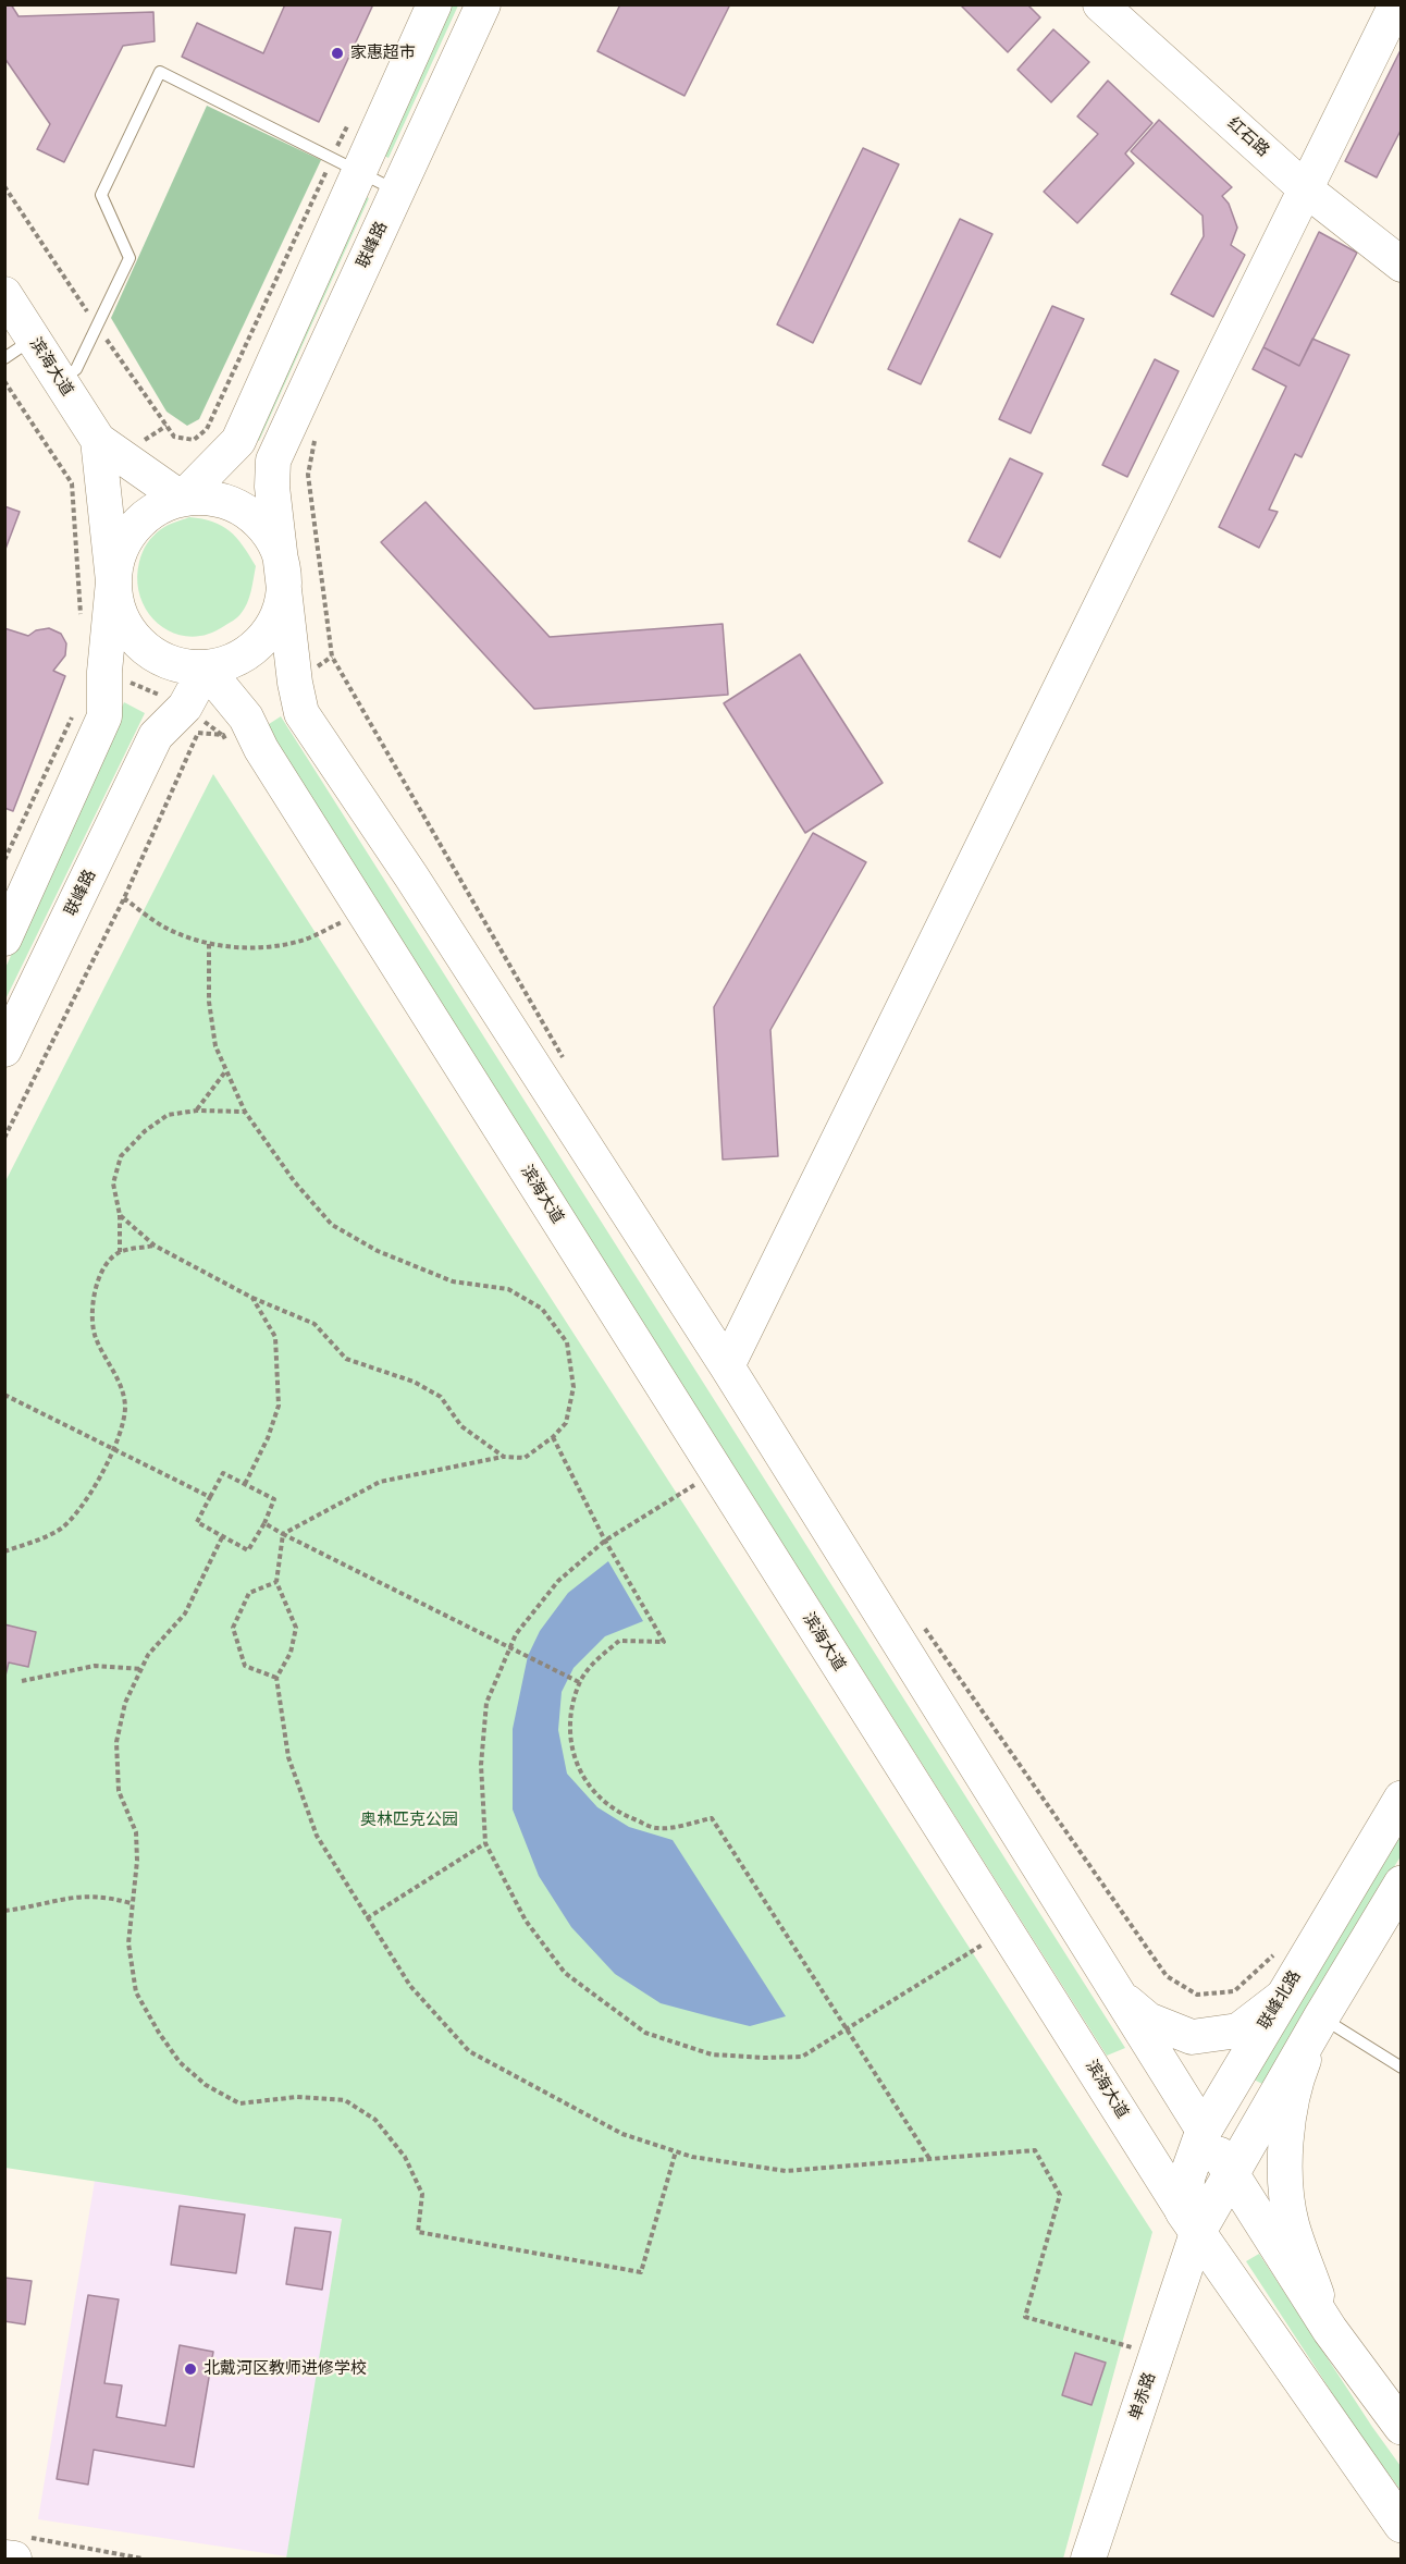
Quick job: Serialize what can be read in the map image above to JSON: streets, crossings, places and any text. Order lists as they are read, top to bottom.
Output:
{
  "streets": {
    "main road": [
      "红石路",
      "联峰路",
      "滨海大道",
      "联峰北路",
      "单赤路"
    ]
  },
  "crossings": [
    ["联峰路", "滨海大道"],
    ["滨海大道", "联峰北路"],
    ["滨海大道", "单赤路"],
    ["联峰北路", "单赤路"]
  ],
  "parks": ["奥林匹克公园"],
  "places": ["家惠超市", "北戴河区教师进修学校"]
}
